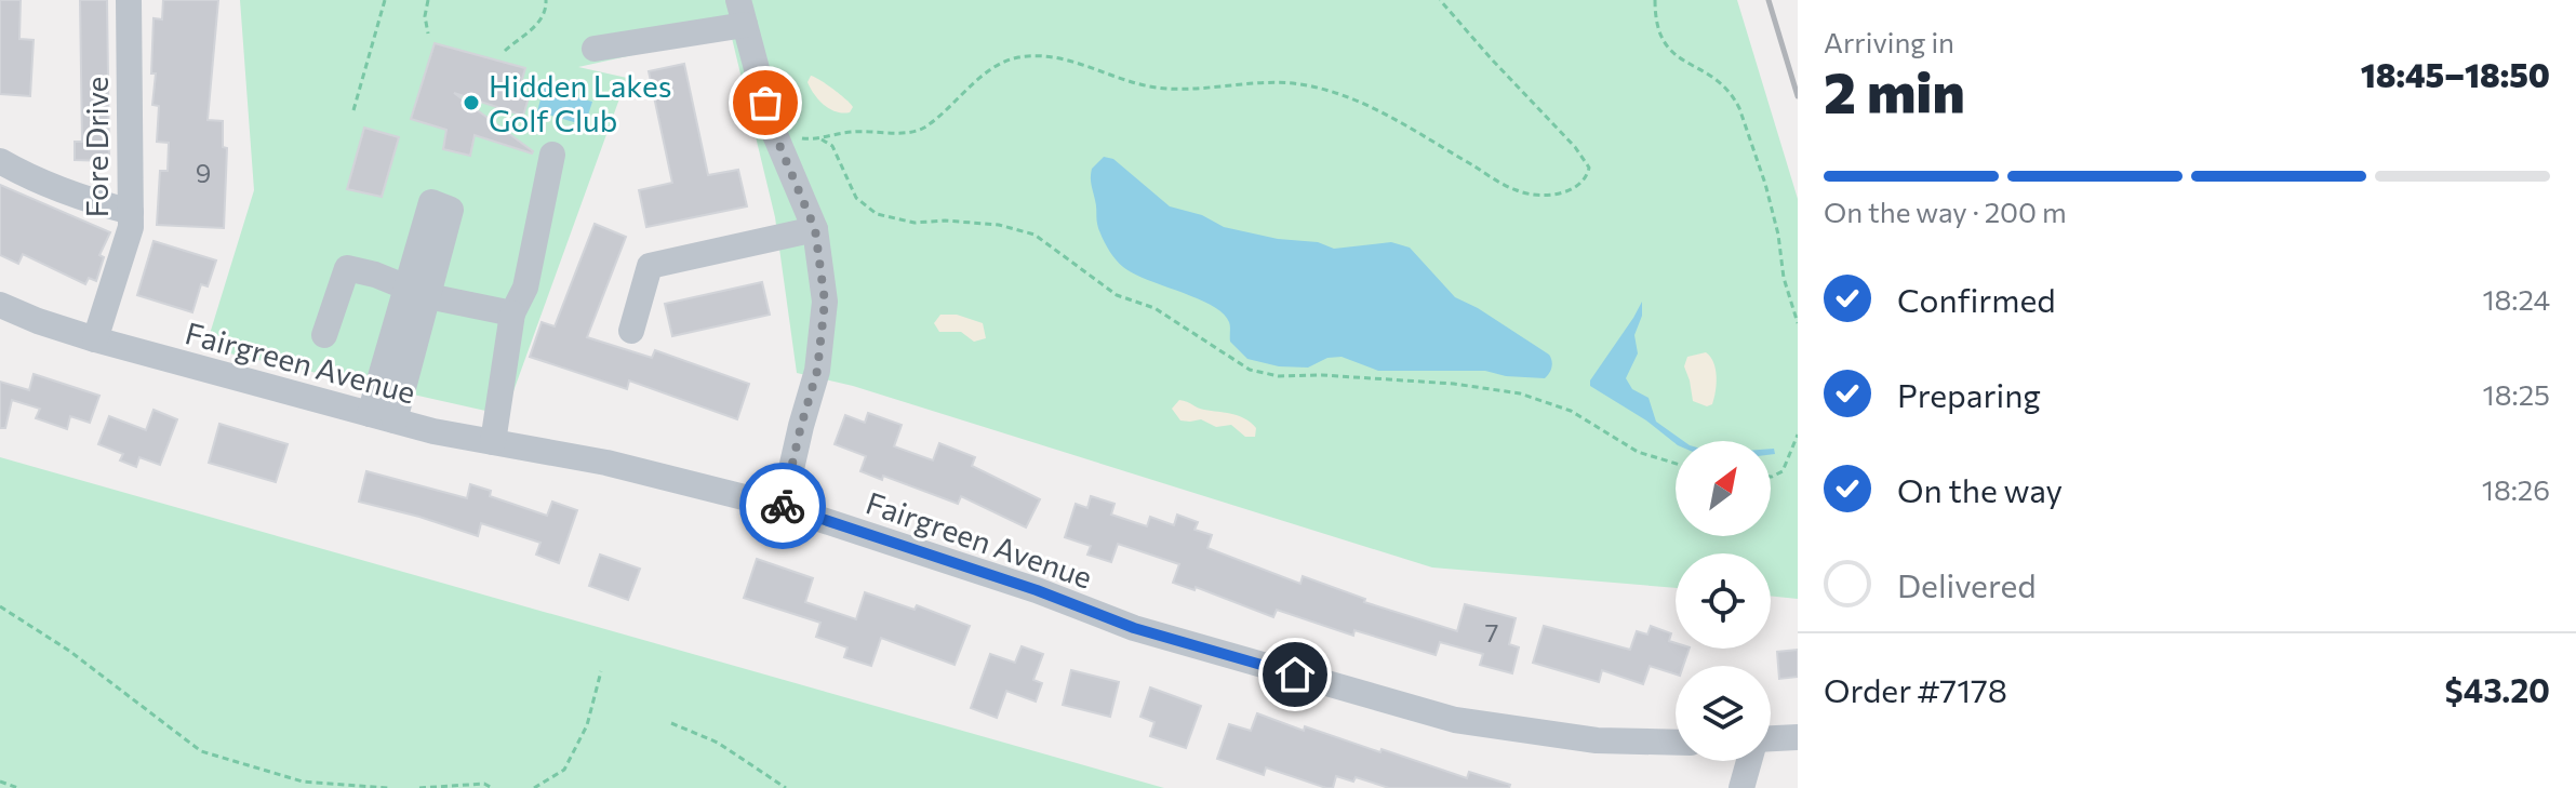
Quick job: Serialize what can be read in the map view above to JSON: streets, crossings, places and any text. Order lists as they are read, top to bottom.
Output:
{
  "streets": {
    "street": ["Fore Drive", "Fairgreen Avenue"]
  },
  "crossings": [
    ["Fore Drive", "Fairgreen Avenue"]
  ],
  "places": ["Hidden Lakes Golf Club"],
  "house_numbers": ["9", "7"],
  "north": "top right",
  "page": {
    "heading": ["2 min", "Arriving in", "18:45–18:50"],
    "panel": ["Order #7178", "$43.20"],
    "bar": "On the way · 200 m",
    "list": [
      ["Confirmed", "18:24"],
      ["Preparing", "18:25"],
      ["On the way", "18:26"],
      "Delivered"
    ]
  }
}
